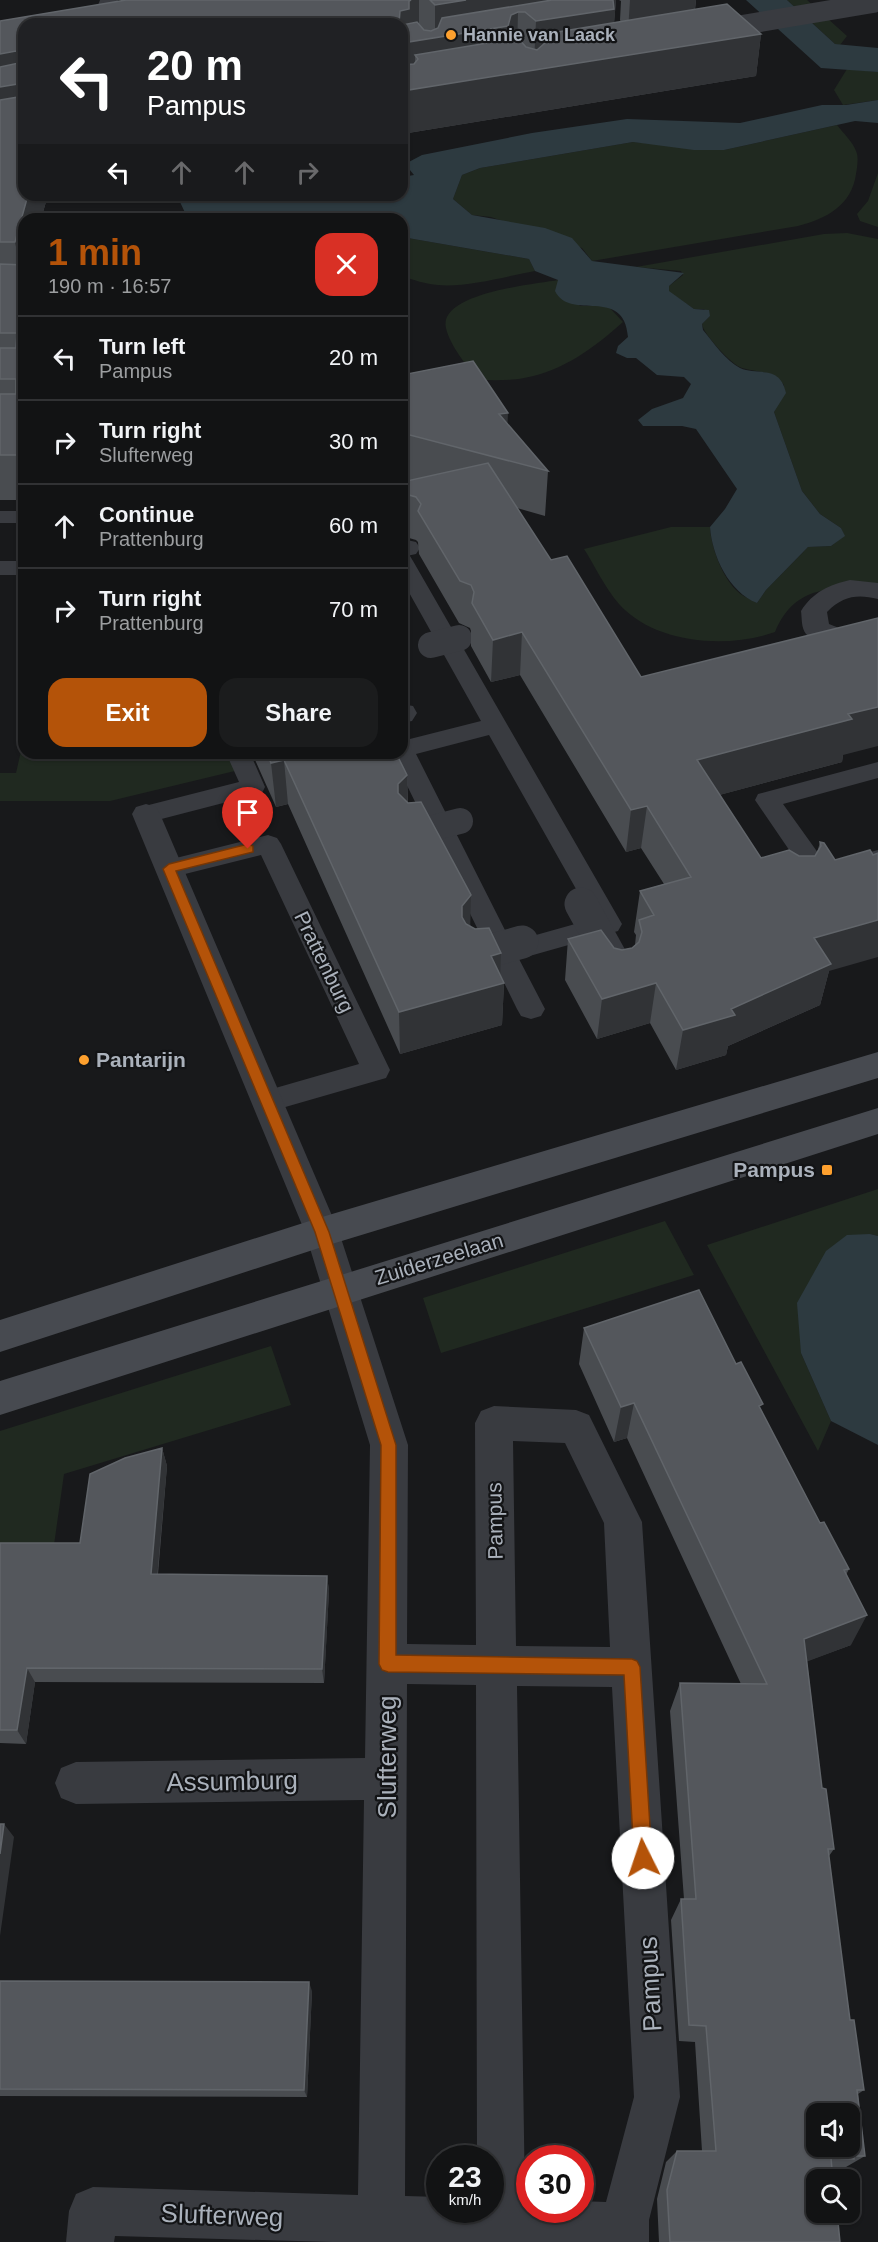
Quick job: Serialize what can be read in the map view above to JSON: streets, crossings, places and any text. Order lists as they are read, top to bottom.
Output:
{
  "streets": {
    "street": [
      "Zuiderzeelaan",
      "Pampus",
      "Slufterweg",
      "Assumburg"
    ],
    "lane": ["Prattenburg"]
  },
  "crossings": [
    ["Zuiderzeelaan", "Slufterweg"],
    ["Pampus", "Slufterweg"],
    ["Slufterweg", "Assumburg"]
  ],
  "places": {
    "other": ["Hannie van Laack", "Pantarijn"],
    "transit": ["Pampus"]
  },
  "page": {
    "turn": ["20 m", "Pampus"],
    "heading": ["1 min", "190 m · 16:57"],
    "list": [
      {
        "name": "Turn left",
        "note": "Pampus",
        "value": "20 m"
      },
      {
        "name": "Turn right",
        "note": "Slufterweg",
        "value": "30 m"
      },
      {
        "name": "Continue",
        "note": "Prattenburg",
        "value": "60 m"
      },
      {
        "name": "Turn right",
        "note": "Prattenburg",
        "value": "70 m"
      }
    ],
    "buttons": ["Exit", "Share"],
    "speed": "23 km/h",
    "limit": "30"
  }
}
